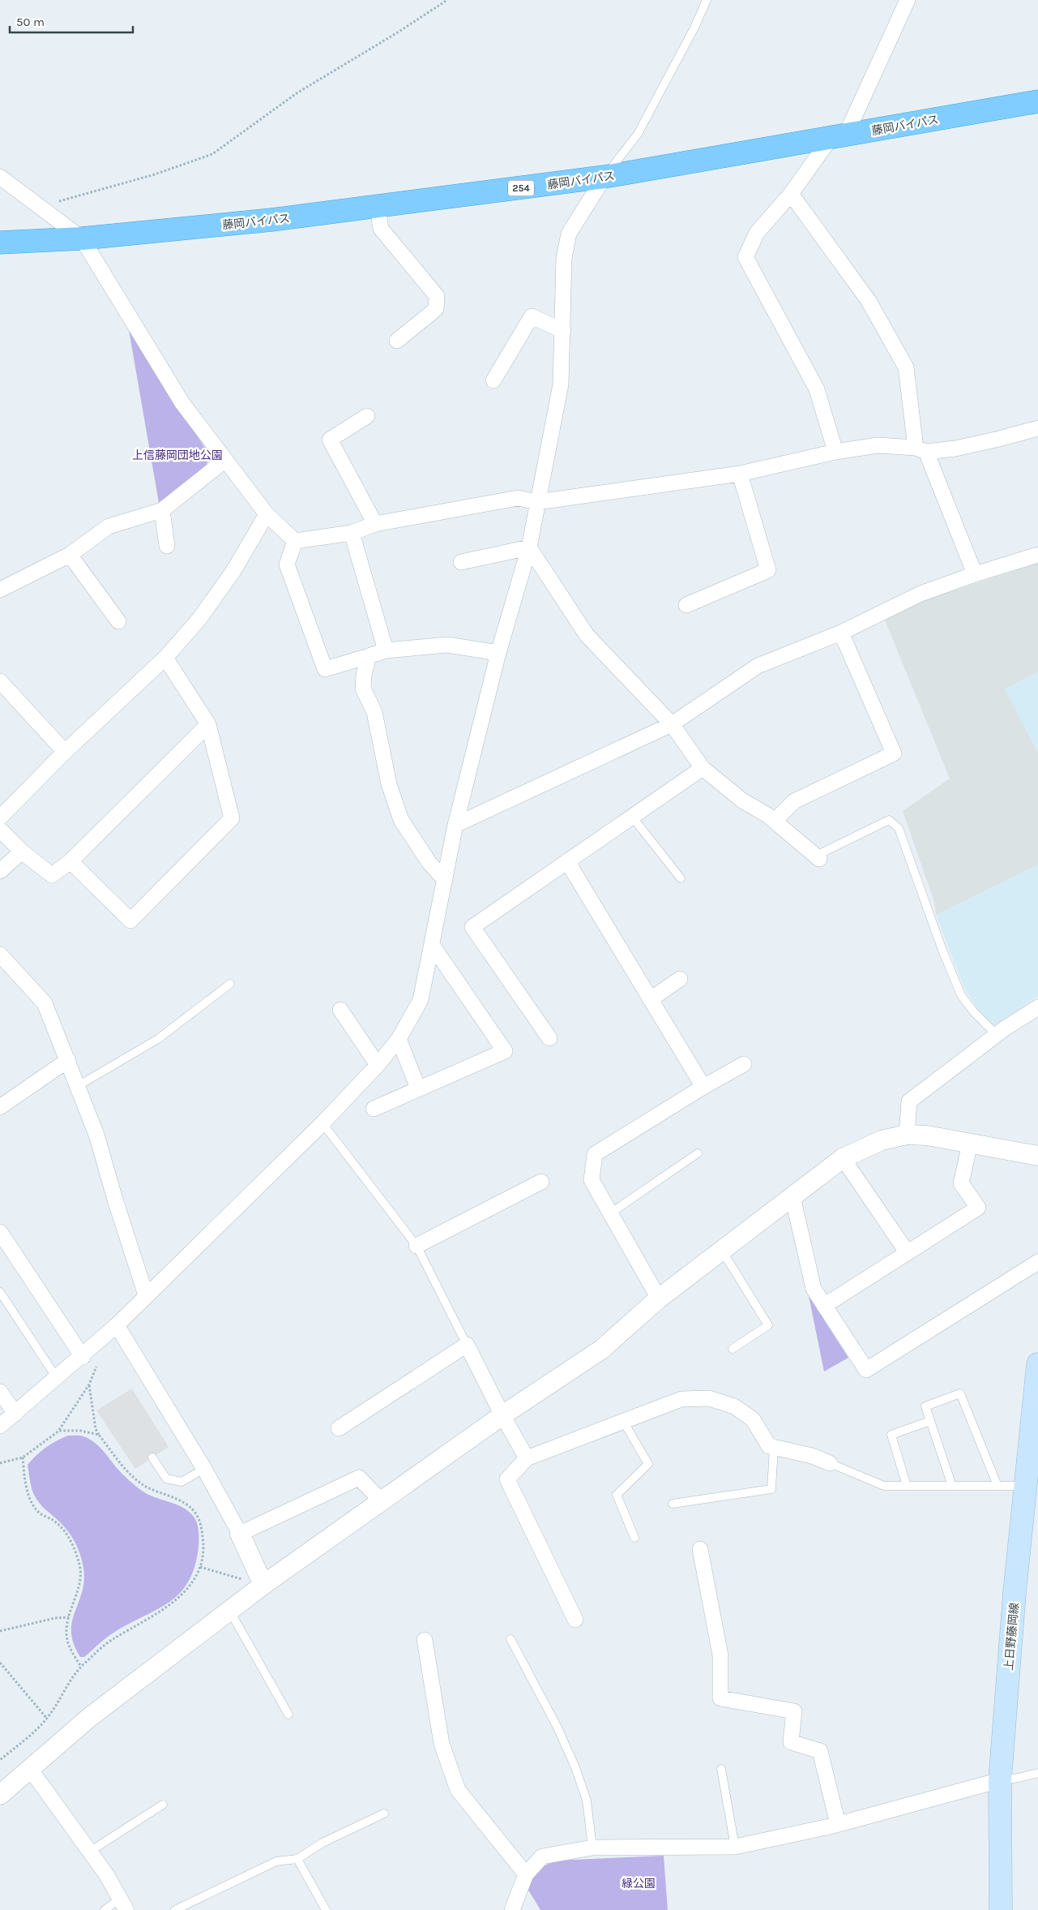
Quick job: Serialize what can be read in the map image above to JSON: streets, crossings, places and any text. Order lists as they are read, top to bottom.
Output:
{
  "streets": {
    "highway": ["藤岡バイパス", "254"],
    "main road": ["上日野藤岡線"]
  },
  "parks": ["上信藤岡団地公園", "緑公園"],
  "scale_bar": "50 m"
}
